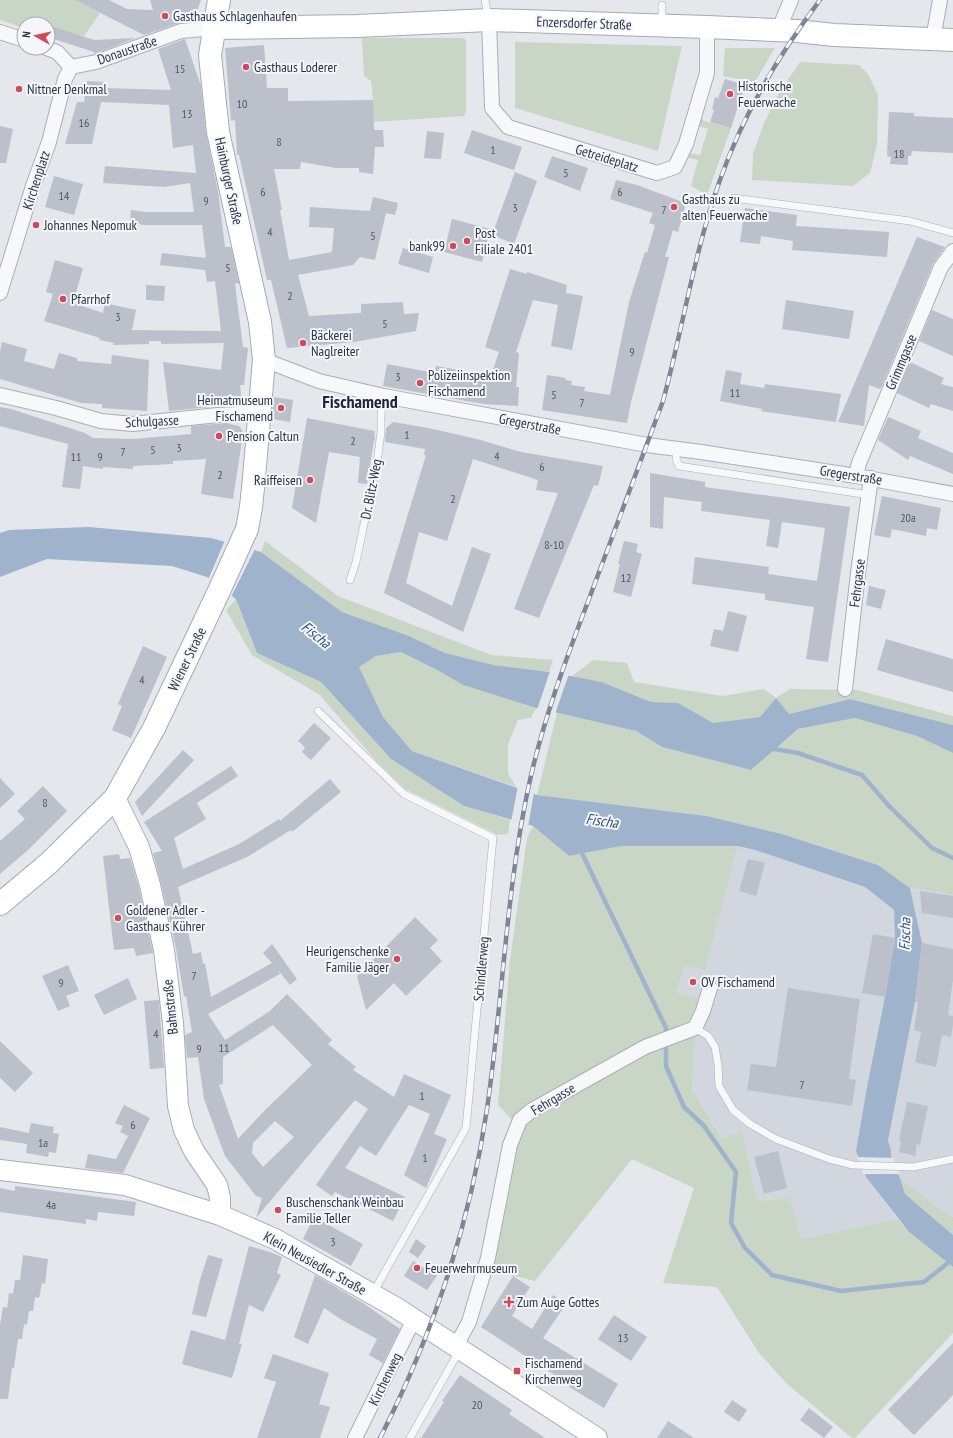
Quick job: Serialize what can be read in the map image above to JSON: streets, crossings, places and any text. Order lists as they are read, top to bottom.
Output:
{
  "streets": {
    "main road": [
      "Enzersdorfer Straße",
      "Hainburger Straße",
      "Wiener Straße",
      "Bahnstraße",
      "Klein Neusiedler Straße"
    ],
    "street": [
      "Donaustraße",
      "Getreideplatz",
      "Kirchenplatz",
      "Grimmgasse",
      "Schulgasse",
      "Gregerstraße",
      "Fehrgasse",
      "Kirchenweg"
    ],
    "lane": ["Dr. Blitz-Weg", "Schindlerweg"]
  },
  "crossings": [
    ["Enzersdorfer Straße", "Donaustraße"],
    ["Enzersdorfer Straße", "Getreideplatz"],
    ["Enzersdorfer Straße", "Hainburger Straße"],
    ["Donaustraße", "Kirchenplatz"],
    ["Donaustraße", "Hainburger Straße"],
    ["Hainburger Straße", "Gregerstraße"],
    ["Hainburger Straße", "Wiener Straße"],
    ["Grimmgasse", "Gregerstraße"],
    ["Schulgasse", "Wiener Straße"],
    ["Gregerstraße", "Dr. Blitz-Weg"],
    ["Gregerstraße", "Fehrgasse"],
    ["Gregerstraße", "Wiener Straße"],
    ["Fehrgasse", "Klein Neusiedler Straße"],
    ["Wiener Straße", "Bahnstraße"],
    ["Schindlerweg", "Klein Neusiedler Straße"],
    ["Bahnstraße", "Klein Neusiedler Straße"],
    ["Klein Neusiedler Straße", "Kirchenweg"]
  ],
  "districts": ["Fischamend"],
  "water": ["Fischa"],
  "places": {
    "other": [
      "Gasthaus Schlagenhaufen",
      "Gasthaus Loderer",
      "Nittner Denkmal",
      "Historische Feuerwache",
      "Gasthaus zu alten Feuerwache",
      "Johannes Nepomuk",
      "Post Filiale 2401",
      "bank99",
      "Pfarrhof",
      "Bäckerei Naglreiter",
      "Polizeiinspektion Fischamend",
      "Heimatmuseum Fischamend",
      "Pension Caltun",
      "Raiffeisen",
      "Goldener Adler - Gasthaus Kührer",
      "Heurigenschenke Familie Jäger",
      "OV Fischamend",
      "Buschenschank Weinbau Familie Teller",
      "Feuerwehrmuseum"
    ],
    "health": ["Zum Auge Gottes"],
    "transit": ["Fischamend Kirchenweg"]
  },
  "house_numbers": [
    "15",
    "10",
    "13",
    "16",
    "8",
    "1",
    "18",
    "5",
    "6",
    "6",
    "14",
    "9",
    "3",
    "7",
    "4",
    "5",
    "5",
    "2",
    "3",
    "5",
    "9",
    "3",
    "11",
    "5",
    "7",
    "1",
    "2",
    "3",
    "5",
    "7",
    "4",
    "11",
    "9",
    "6",
    "2",
    "2",
    "20a",
    "8-10",
    "12",
    "4",
    "8",
    "7",
    "9",
    "4",
    "11",
    "9",
    "7",
    "1",
    "6",
    "1a",
    "1",
    "4a",
    "3",
    "13",
    "20"
  ],
  "north": "left"
}
